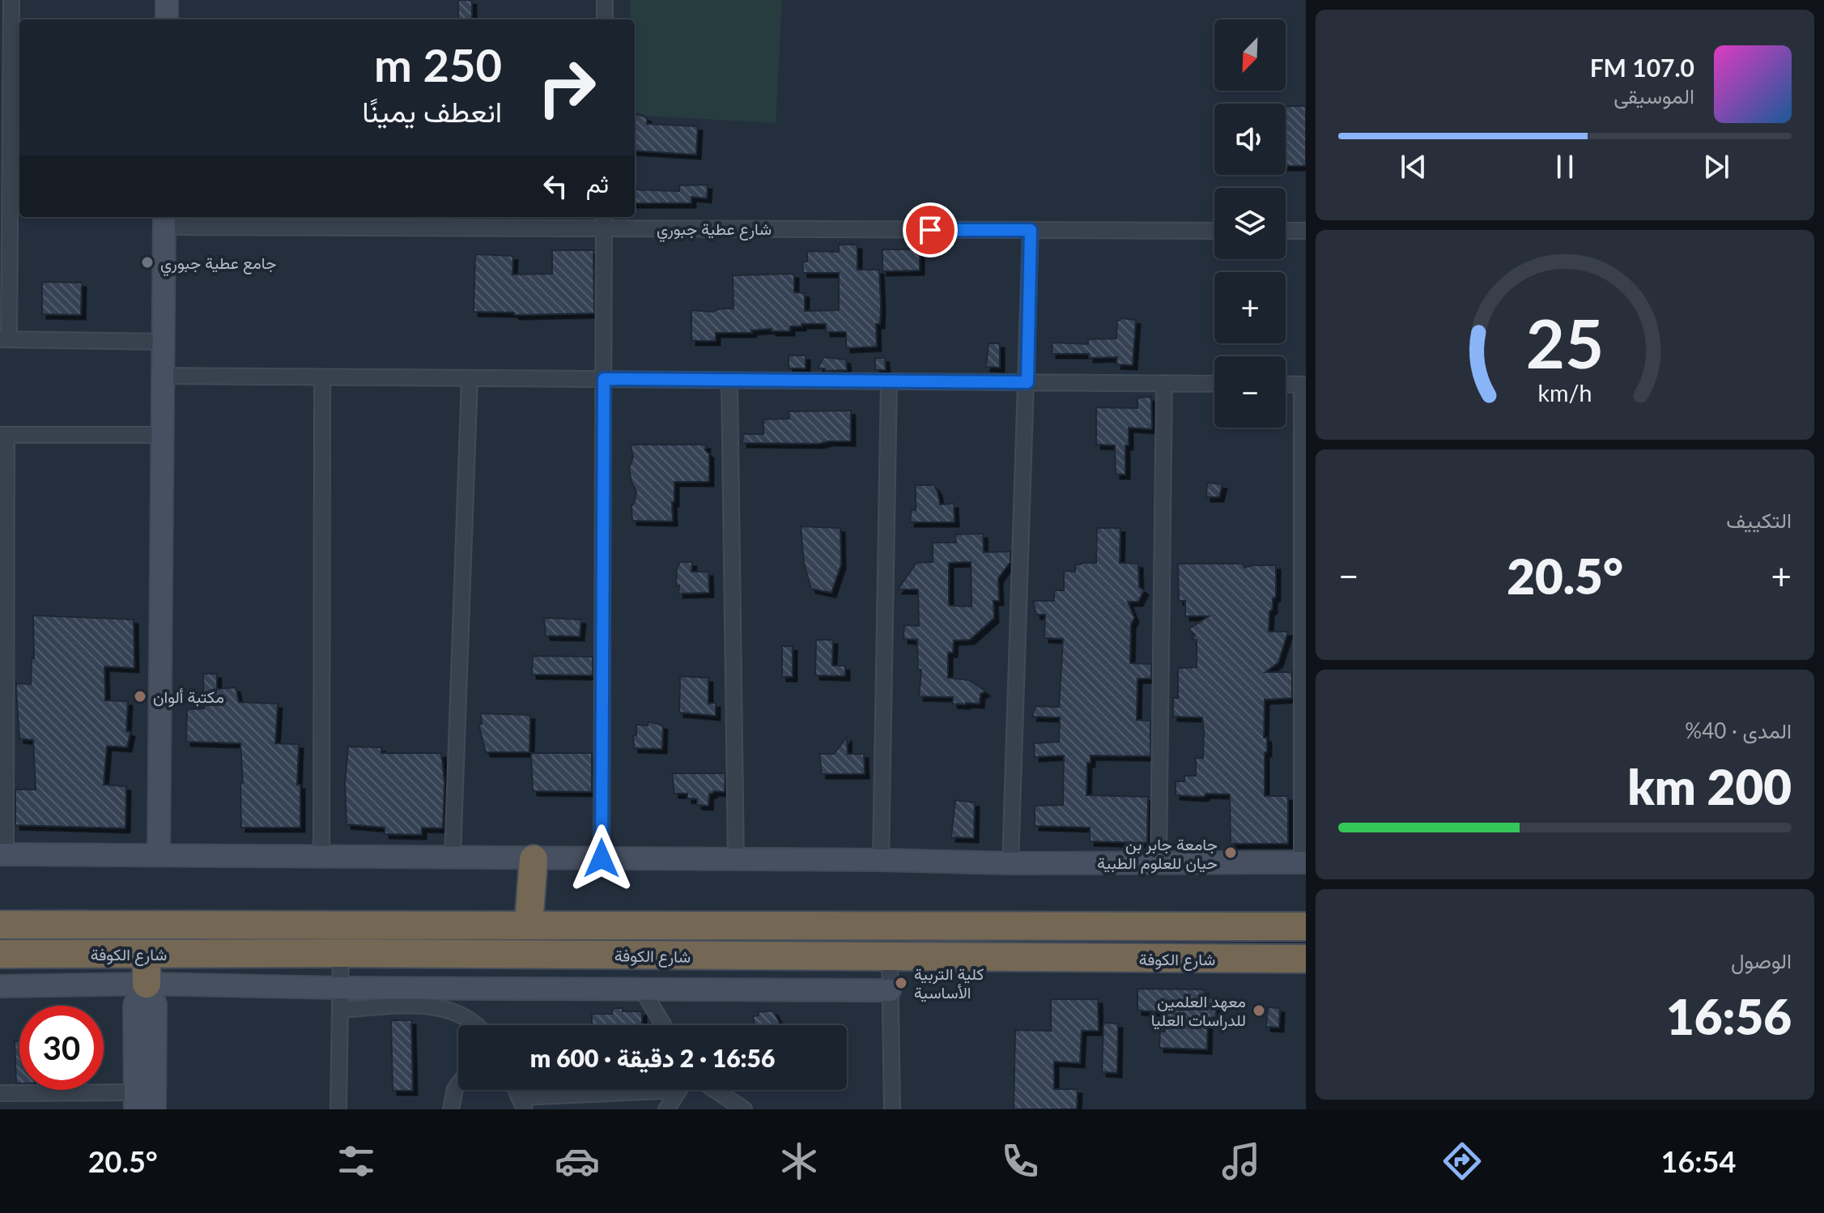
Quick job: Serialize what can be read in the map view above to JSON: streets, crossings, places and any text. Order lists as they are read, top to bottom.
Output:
{
  "streets": {
    "highway": ["شارع الكوفة"],
    "street": ["شارع عطية جبوري"]
  },
  "places": [
    "جامع عطية جبوري",
    "مكتبة ألوان",
    "جامعة جابر بن حيان للعلوم الطبية",
    "كلية التربية الأساسية",
    "معهد العلمين للدراسات العليا"
  ],
  "north": "bottom left",
  "page": {
    "map_buttons": ["+", "−"],
    "turn": ["250 m", "انعطف يمينًا"],
    "song": ["107.0 FM", "الموسيقى"],
    "then": "ثم",
    "tile": [
      "التكييف",
      ["المدى · 40%", "200 km"],
      ["الوصول", "16:56"]
    ],
    "heat": ["−", "20.5°", "+"],
    "limit": "30",
    "trip": "16:56 · 2 دقيقة · 600 m",
    "tabs": ["16:54", "20.5°"],
    "gauge": ["25", "km/h"]
  }
}
